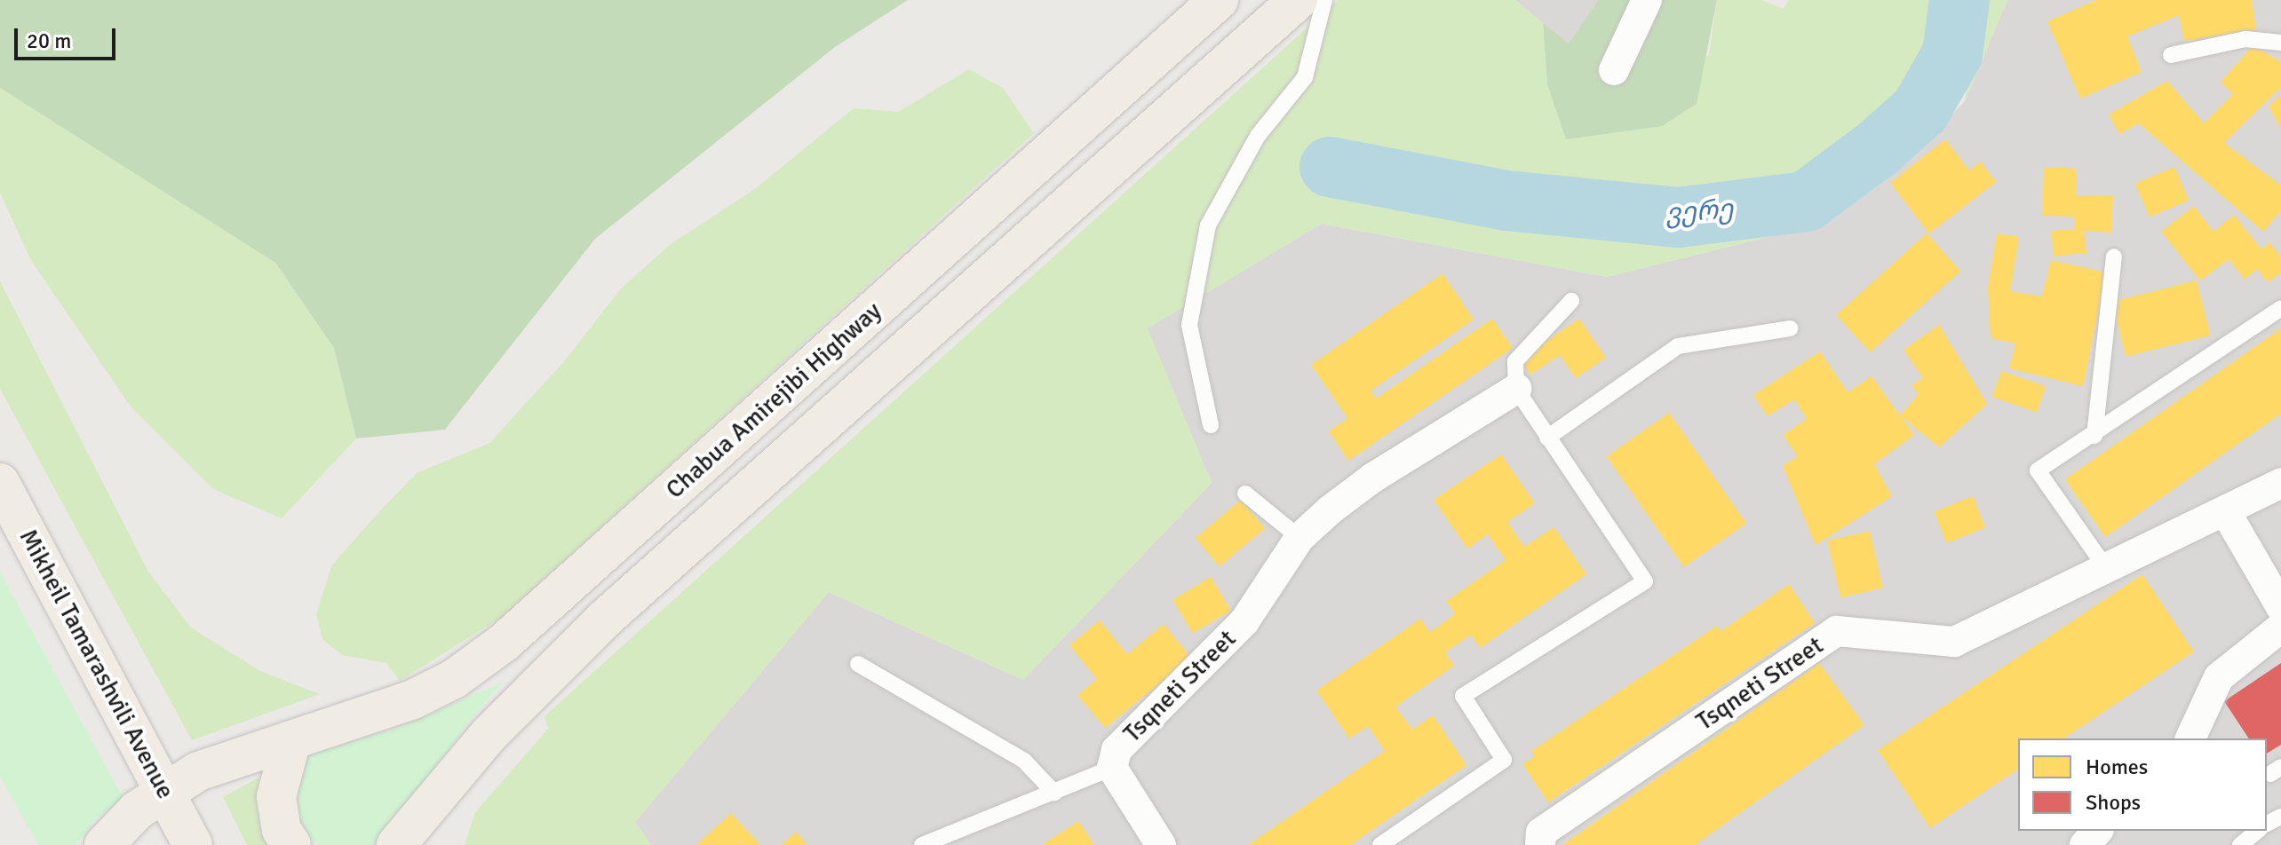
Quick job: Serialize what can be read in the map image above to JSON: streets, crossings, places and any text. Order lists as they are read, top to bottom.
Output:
{
  "streets": {
    "main road": ["Chabua Amirejibi Highway", "Mikheil Tamarashvili Avenue"],
    "street": ["Tsqneti Street"]
  },
  "crossings": [
    ["Chabua Amirejibi Highway", "Mikheil Tamarashvili Avenue"]
  ],
  "water": ["ვერე"],
  "legend": ["Homes", "Shops"],
  "scale_bar": "20 m"
}
